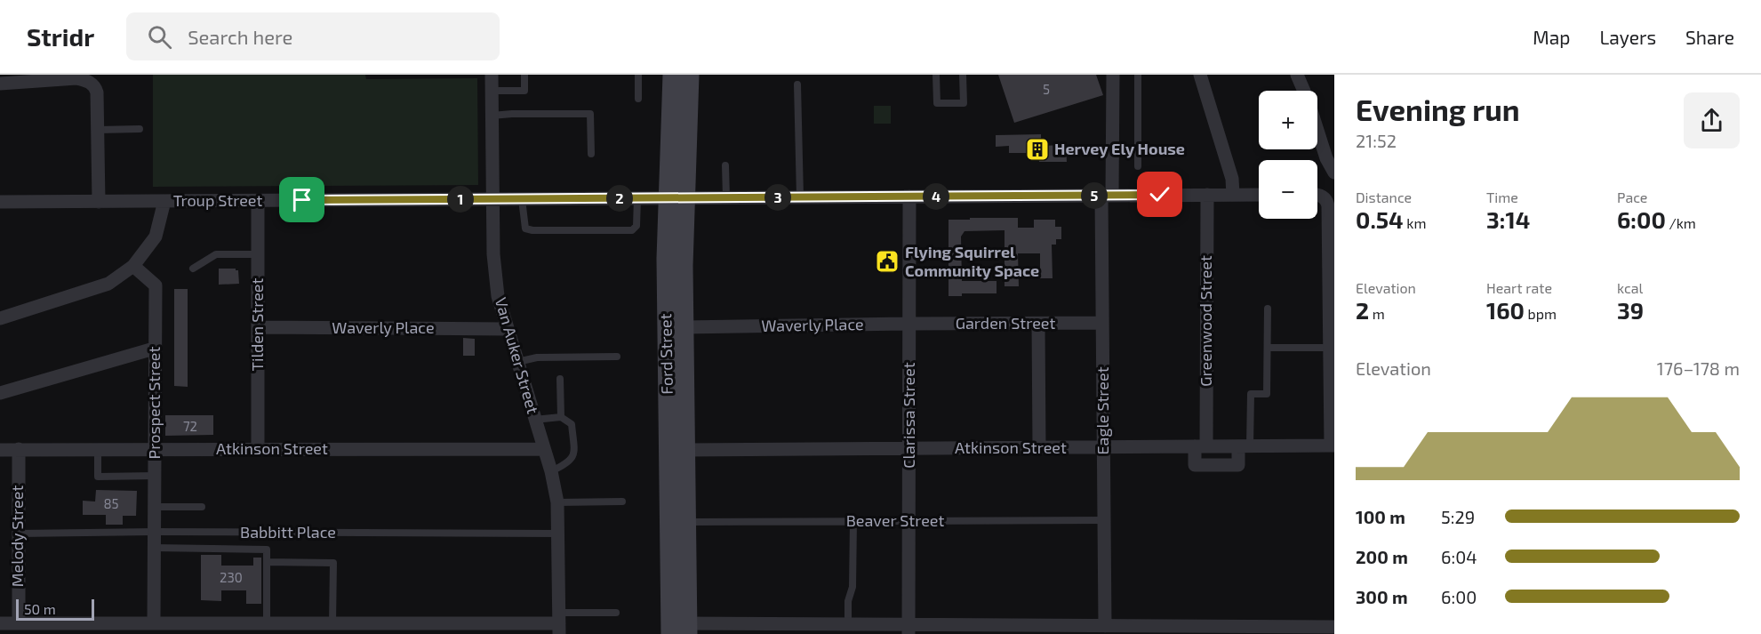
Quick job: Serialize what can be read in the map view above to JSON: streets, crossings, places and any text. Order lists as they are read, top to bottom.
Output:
{
  "streets": {
    "main road": ["Ford Street"],
    "street": [
      "Troup Street",
      "Greenwood Street",
      "Garden Street",
      "Tilden Street",
      "Waverly Place",
      "Van Auker Street",
      "Prospect Street",
      "Eagle Street",
      "Clarissa Street",
      "Atkinson Street",
      "Melody Street"
    ],
    "lane": ["Beaver Street", "Babbitt Place"]
  },
  "crossings": [
    ["Troup Street", "Greenwood Street"],
    ["Troup Street", "Tilden Street"],
    ["Troup Street", "Ford Street"],
    ["Troup Street", "Van Auker Street"],
    ["Troup Street", "Eagle Street"],
    ["Troup Street", "Clarissa Street"],
    ["Greenwood Street", "Atkinson Street"],
    ["Garden Street", "Waverly Place"],
    ["Garden Street", "Eagle Street"],
    ["Garden Street", "Clarissa Street"],
    ["Tilden Street", "Waverly Place"],
    ["Tilden Street", "Atkinson Street"],
    ["Waverly Place", "Ford Street"],
    ["Waverly Place", "Van Auker Street"],
    ["Waverly Place", "Clarissa Street"],
    ["Ford Street", "Atkinson Street"],
    ["Ford Street", "Beaver Street"],
    ["Van Auker Street", "Atkinson Street"],
    ["Van Auker Street", "Babbitt Place"],
    ["Prospect Street", "Atkinson Street"],
    ["Prospect Street", "Babbitt Place"],
    ["Eagle Street", "Atkinson Street"],
    ["Eagle Street", "Beaver Street"],
    ["Clarissa Street", "Atkinson Street"],
    ["Clarissa Street", "Beaver Street"],
    ["Atkinson Street", "Melody Street"],
    ["Babbitt Place", "Melody Street"]
  ],
  "places": {
    "building": ["Hervey Ely House"],
    "public building": ["Flying Squirrel Community Space"]
  },
  "house_numbers": [
    "5",
    "72",
    "85",
    "230"
  ],
  "scale_bar": "50 m",
  "page": {
    "header": "Stridr",
    "search": "Search here",
    "nav": ["Map", "Layers", "Share"],
    "heading": ["Evening run", "21:52"],
    "map_buttons": ["+", "−"],
    "stats": [
      ["Distance", "0.54 km"],
      ["Time", "3:14"],
      ["Pace", "6:00 /km"],
      ["Elevation", "2 m"],
      ["Heart rate", "160 bpm"],
      ["kcal", "39"]
    ],
    "pins": [
      "5",
      "4",
      "3",
      "2",
      "1"
    ],
    "chart": ["Elevation", "176–178 m"],
    "list": [
      {
        "name": "100 m",
        "note": "5:29"
      },
      {
        "name": "200 m",
        "note": "6:04"
      },
      {
        "name": "300 m",
        "note": "6:00"
      }
    ],
    "scale": "50 m"
  }
}
